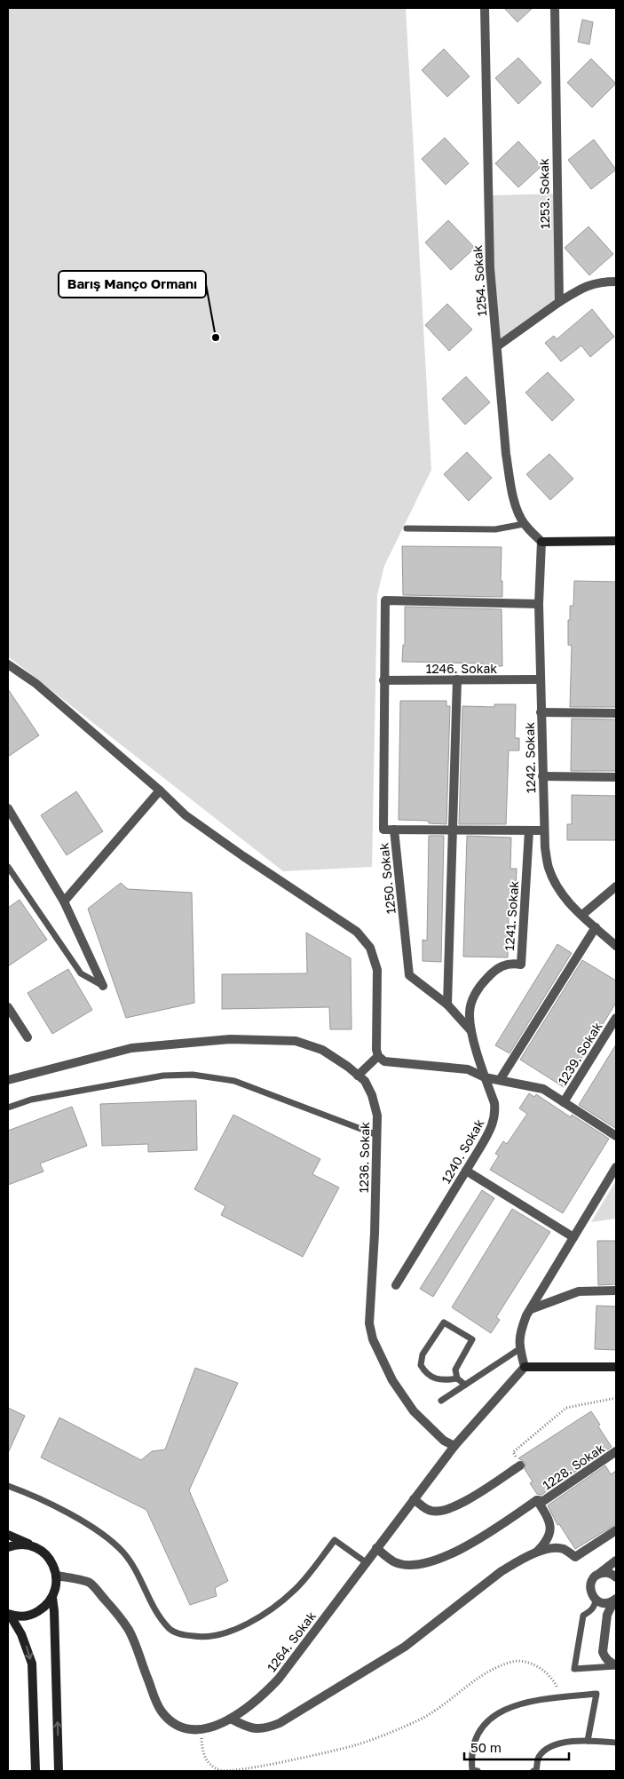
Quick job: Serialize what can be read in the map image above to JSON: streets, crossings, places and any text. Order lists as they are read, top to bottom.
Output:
{
  "streets": {
    "street": [
      "1253. Sokak",
      "1254. Sokak",
      "1246. Sokak",
      "1242. Sokak",
      "1250. Sokak",
      "1241. Sokak",
      "1239. Sokak",
      "1240. Sokak",
      "1236. Sokak",
      "1228. Sokak",
      "1264. Sokak"
    ]
  },
  "crossings": [
    ["1254. Sokak", "1242. Sokak"],
    ["1246. Sokak", "1242. Sokak"],
    ["1246. Sokak", "1250. Sokak"],
    ["1242. Sokak", "1250. Sokak"],
    ["1250. Sokak", "1241. Sokak"],
    ["1241. Sokak", "1240. Sokak"],
    ["1236. Sokak", "1264. Sokak"],
    ["1228. Sokak", "1264. Sokak"]
  ],
  "places": ["Barış Manço Ormanı"],
  "scale_bar": "50 m"
}
